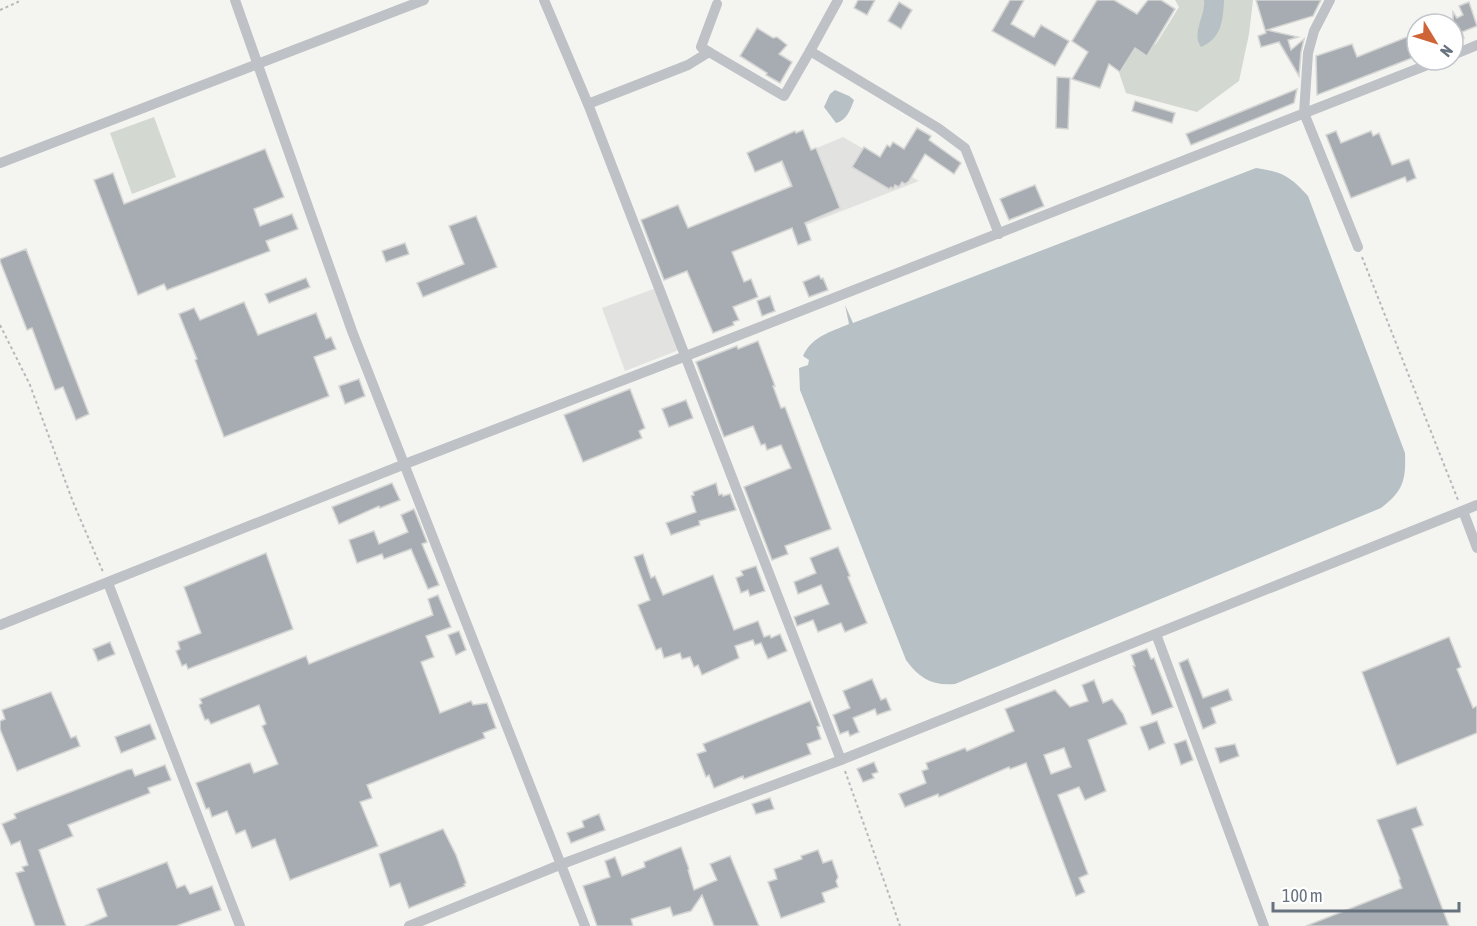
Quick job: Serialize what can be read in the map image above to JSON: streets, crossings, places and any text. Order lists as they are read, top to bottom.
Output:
{
  "scale_bar": "100 m",
  "north": "bottom right"
}
